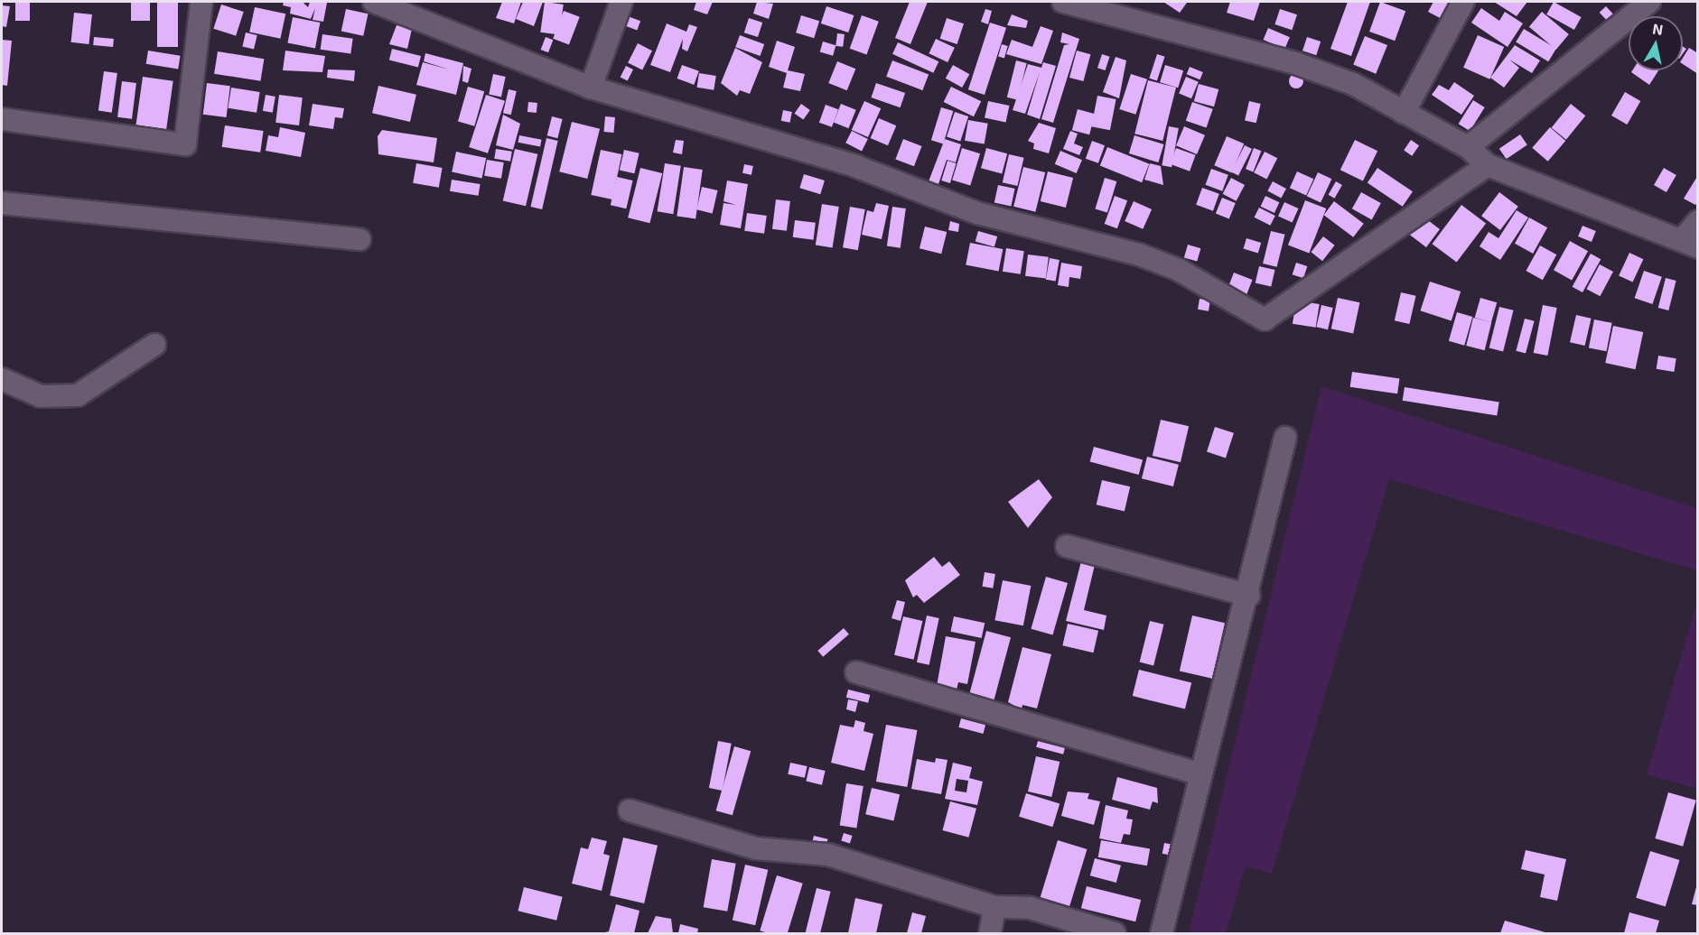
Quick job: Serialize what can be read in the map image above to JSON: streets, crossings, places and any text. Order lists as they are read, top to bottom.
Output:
{
  "north": "top"
}
